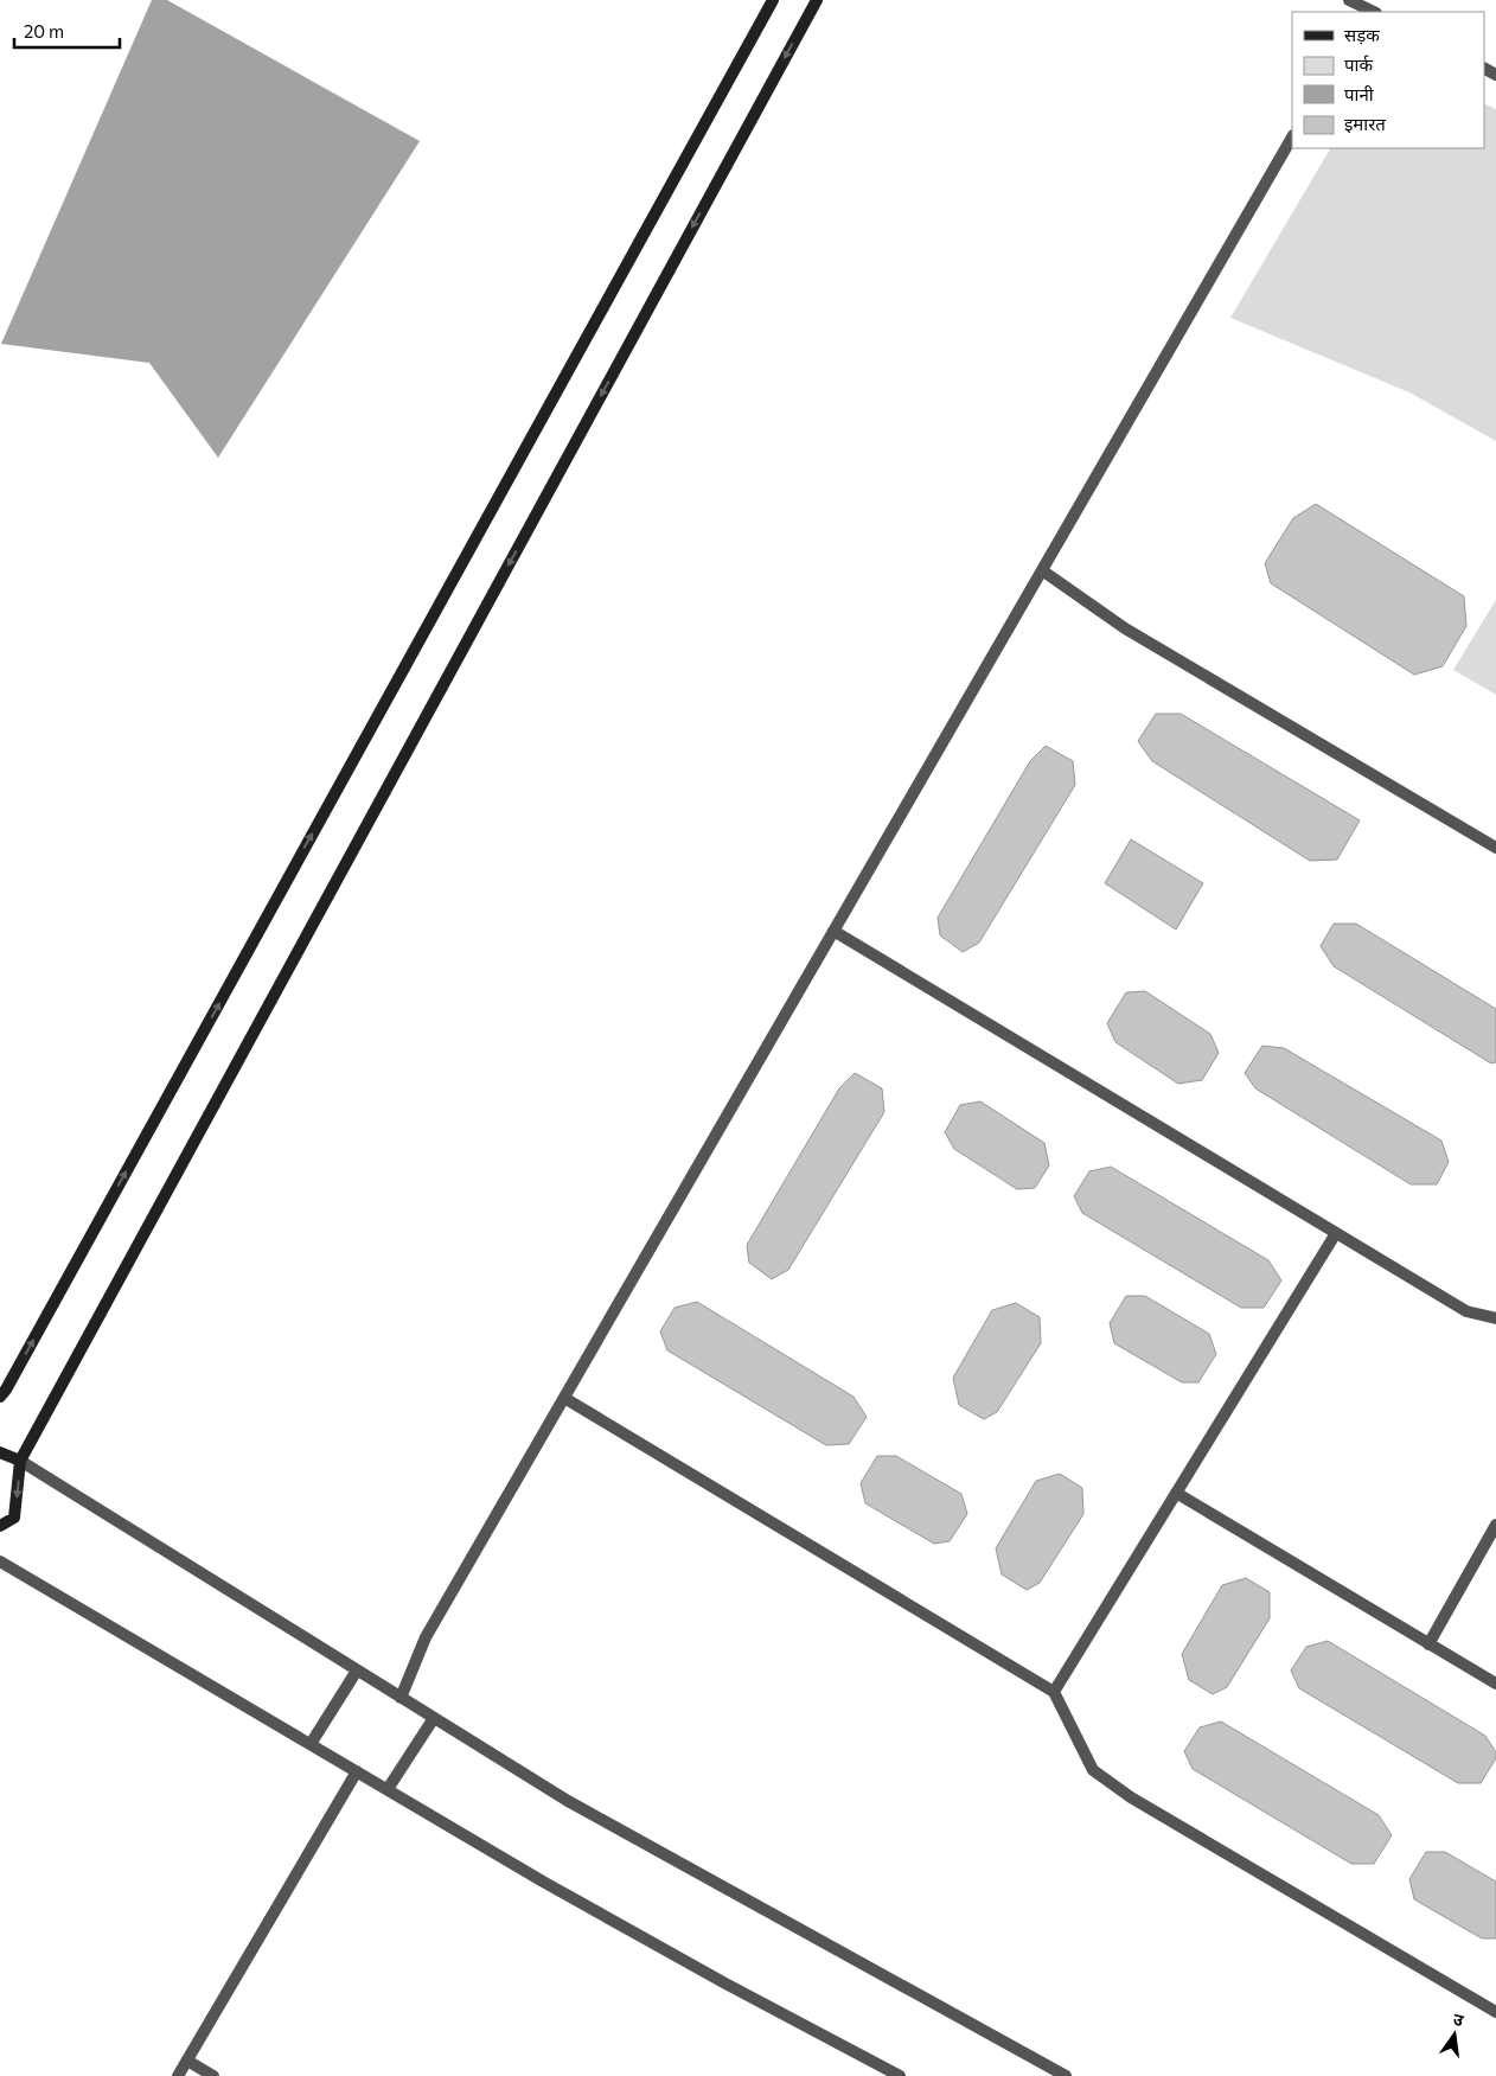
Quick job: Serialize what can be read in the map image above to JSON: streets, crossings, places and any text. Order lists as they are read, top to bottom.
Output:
{
  "legend": [
    "सड़क",
    "पार्क",
    "पानी",
    "इमारत"
  ],
  "scale_bar": "20 m",
  "north": "top"
}
